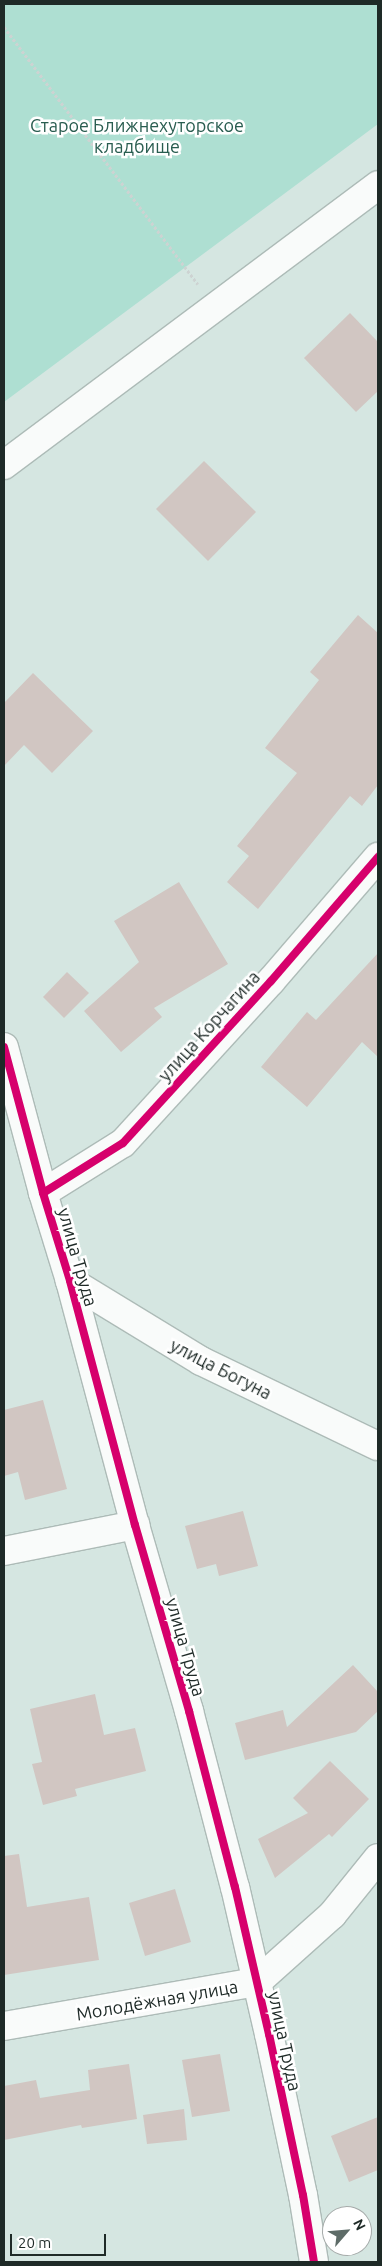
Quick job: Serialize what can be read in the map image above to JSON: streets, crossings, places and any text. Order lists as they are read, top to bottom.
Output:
{
  "streets": {
    "street": [
      "улица Корчагина",
      "улица Труда",
      "улица Богуна",
      "Молодёжная улица"
    ]
  },
  "crossings": [
    ["улица Корчагина", "улица Труда"],
    ["улица Труда", "улица Богуна"],
    ["улица Труда", "Молодёжная улица"]
  ],
  "parks": ["Старое Ближнехуторское кладбище"],
  "scale_bar": "20 m",
  "north": "top right"
}
